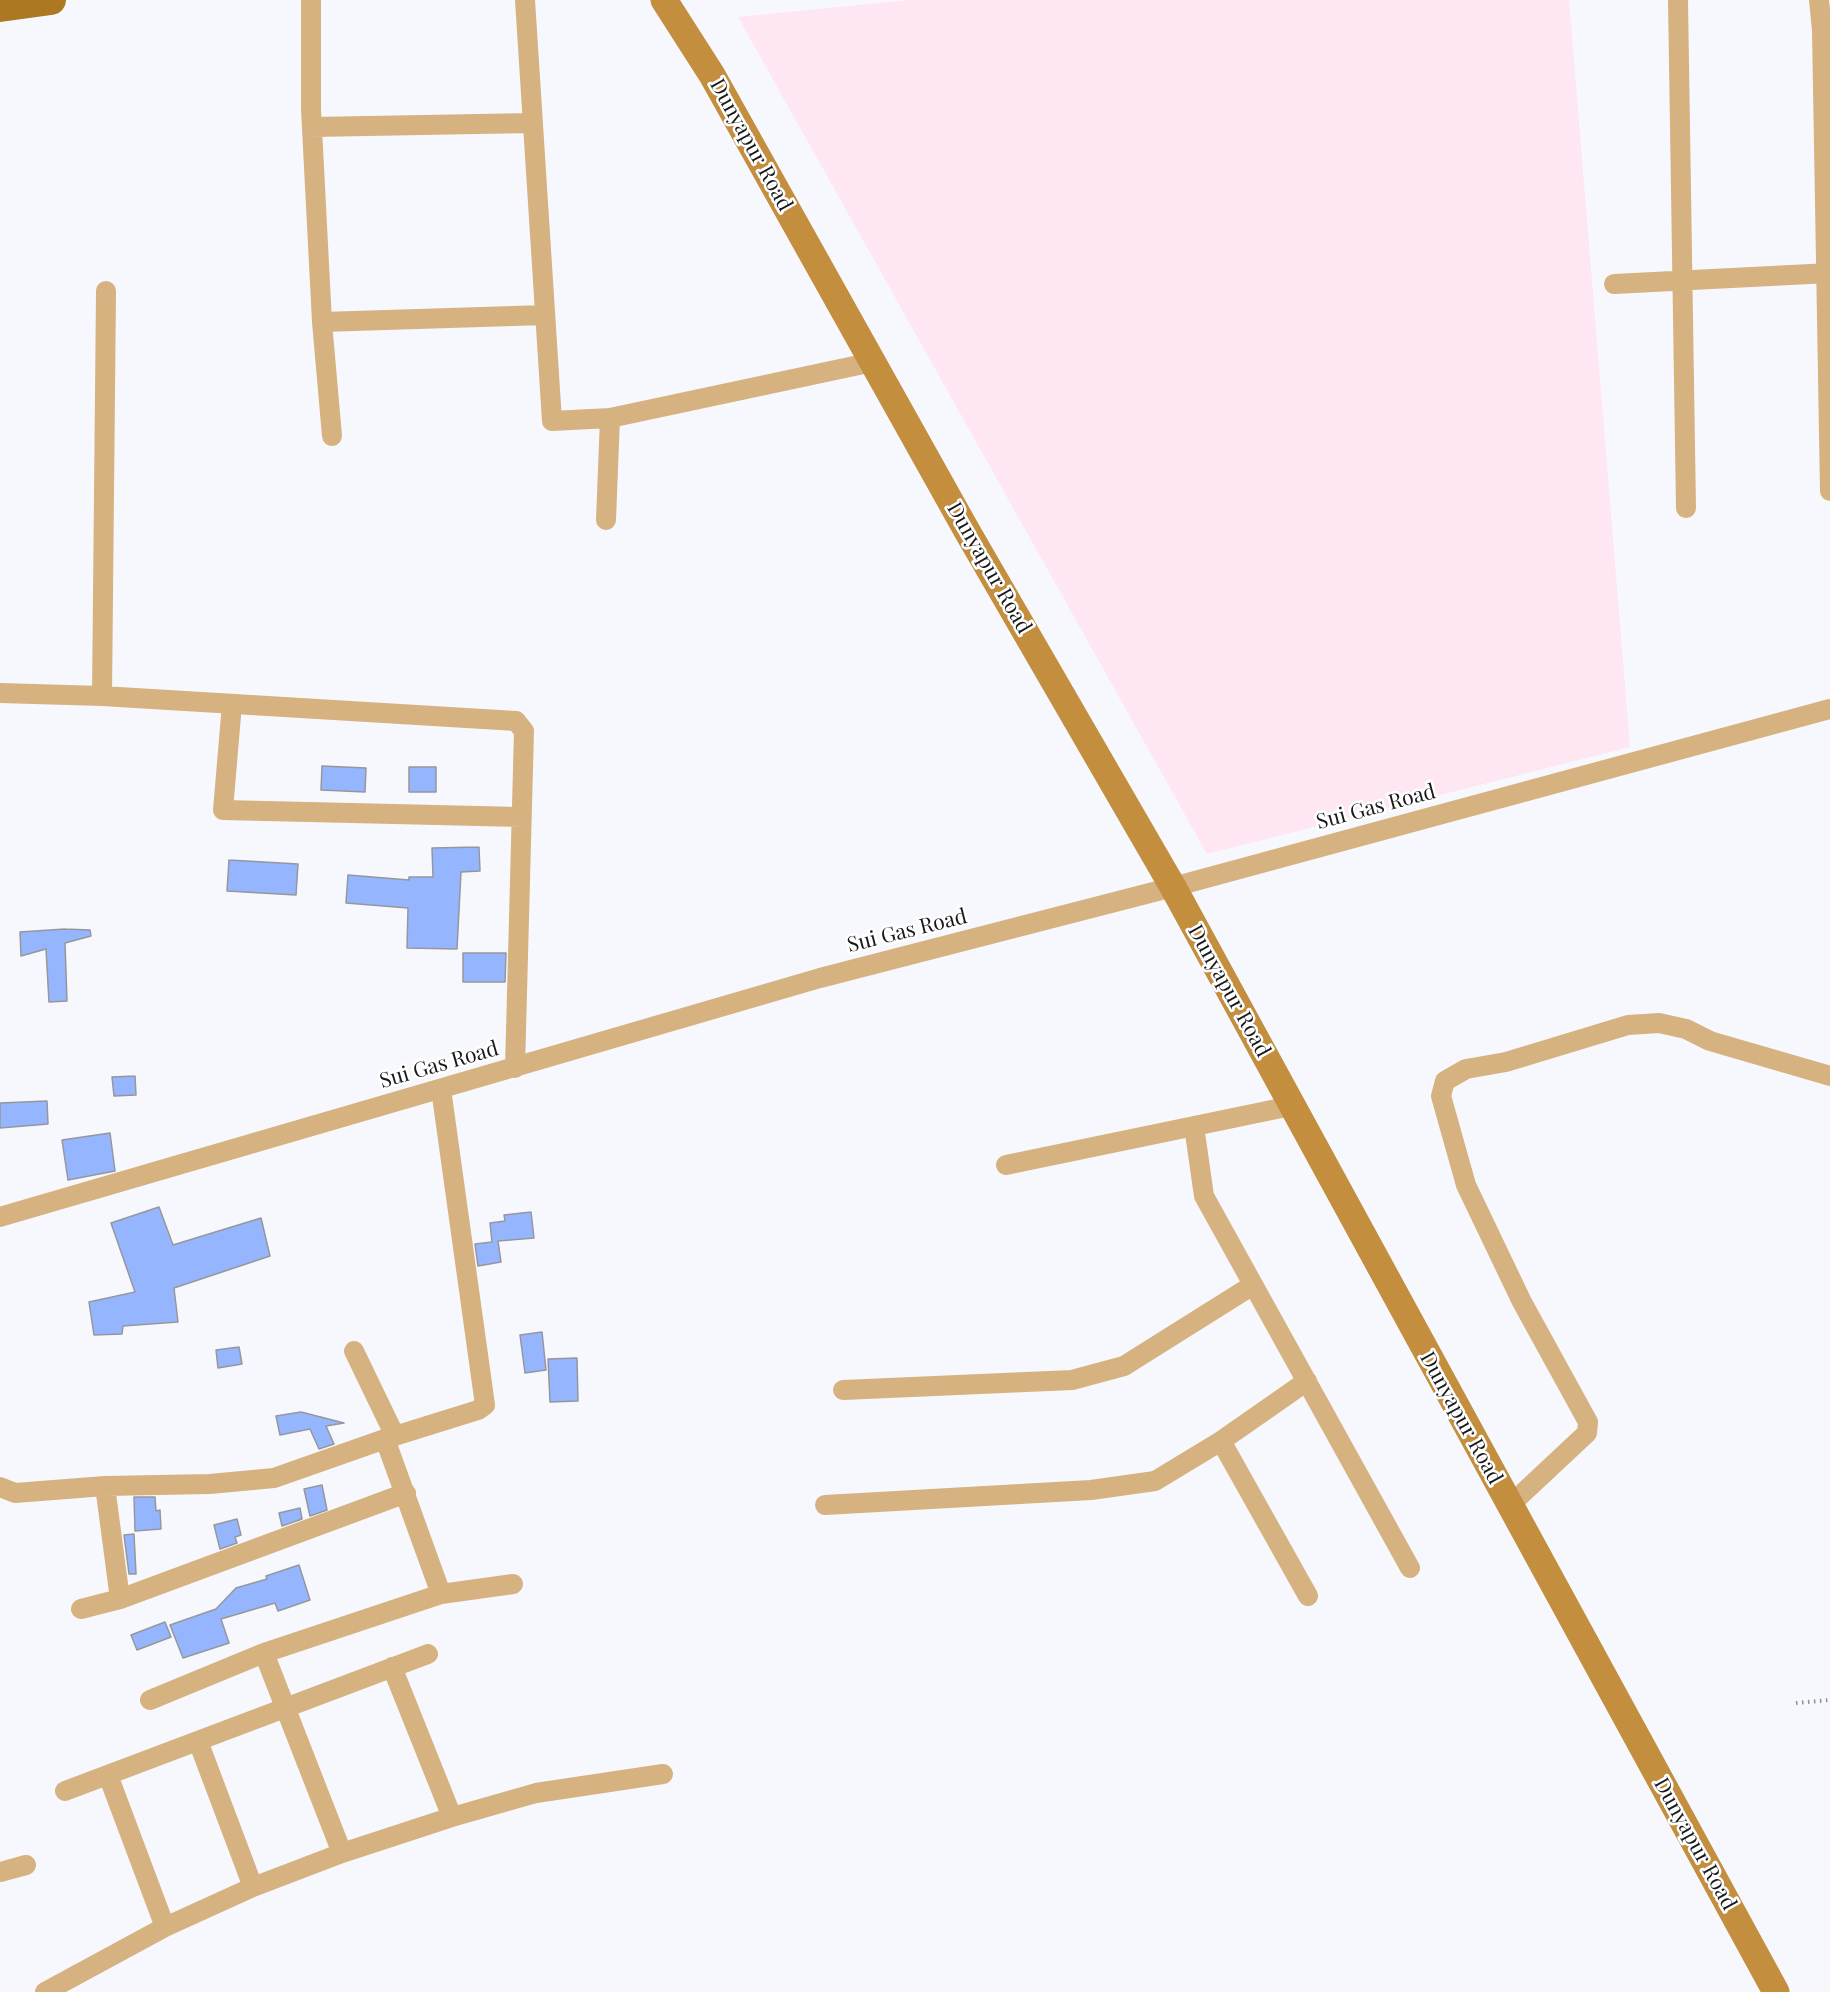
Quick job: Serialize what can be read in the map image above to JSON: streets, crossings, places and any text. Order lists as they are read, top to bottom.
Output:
{
  "streets": {
    "street": ["Dunyapur Road", "Sui Gas Road"]
  },
  "crossings": [
    ["Dunyapur Road", "Sui Gas Road"]
  ]
}
